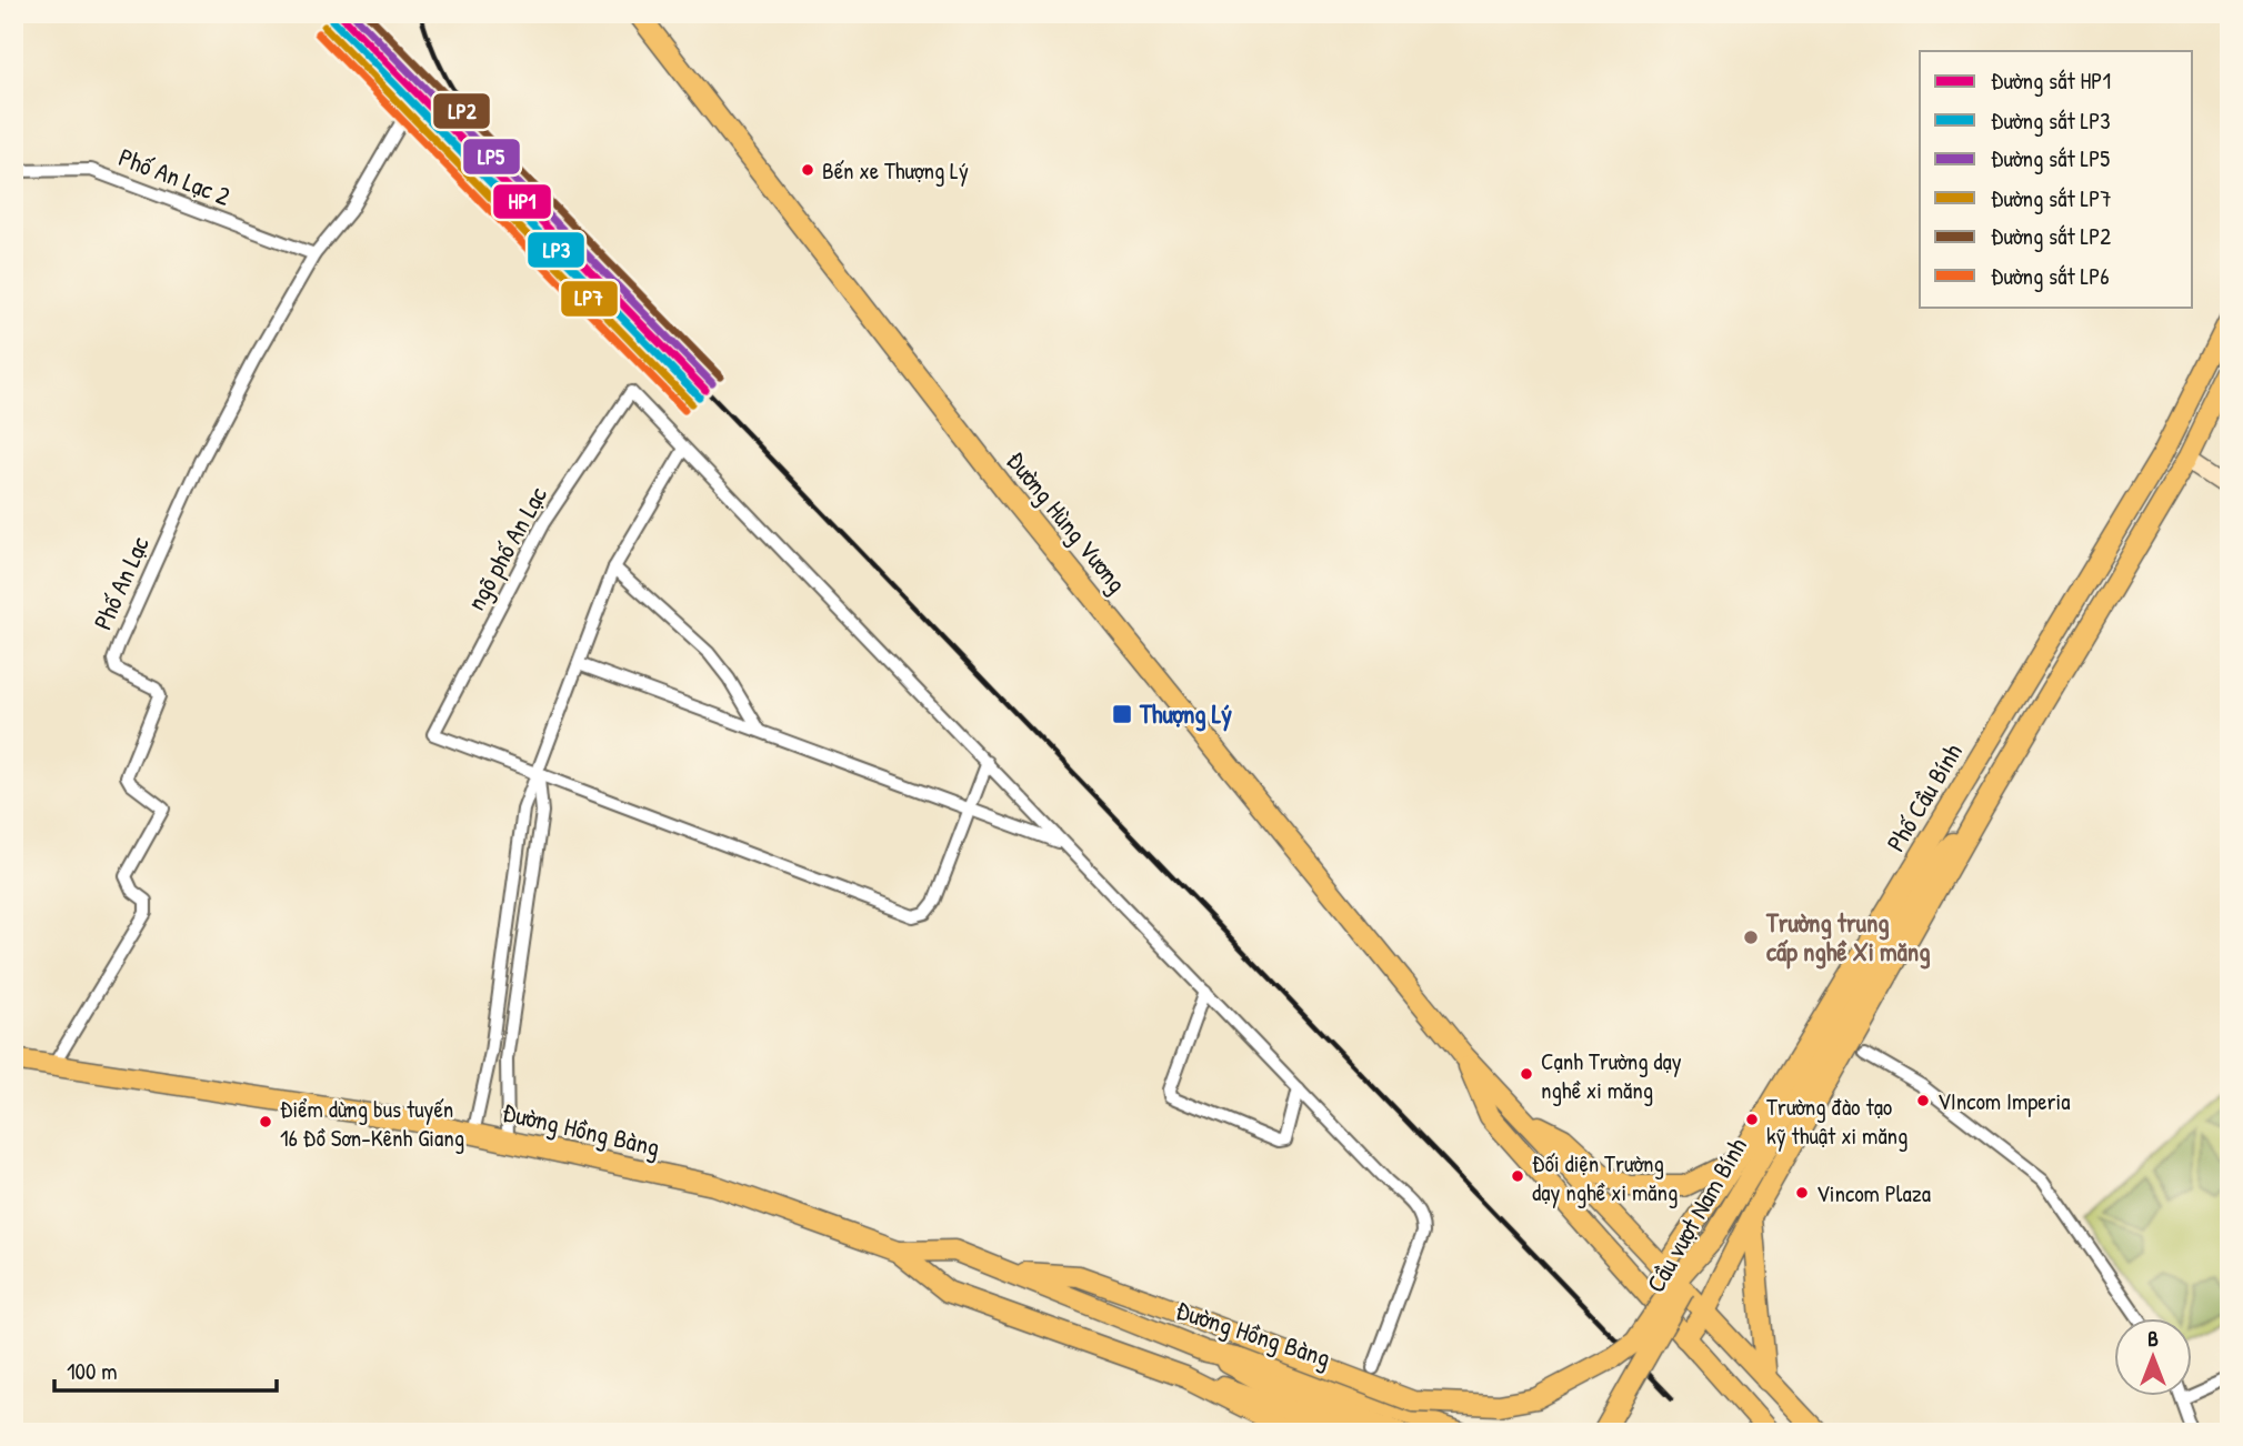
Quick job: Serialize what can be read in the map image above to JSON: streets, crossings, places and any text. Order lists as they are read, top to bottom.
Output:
{
  "streets": {
    "main road": [
      "Đường Hùng Vương",
      "Phố Cầu Bính",
      "Đường Hồng Bàng",
      "Cầu vượt Nam Bính"
    ],
    "street": ["Phố An Lạc 2", "ngõ phố An Lạc", "Phố An Lạc"]
  },
  "crossings": [
    ["Phố An Lạc 2", "Phố An Lạc"],
    ["Đường Hùng Vương", "Phố Cầu Bính"],
    ["Phố An Lạc", "Đường Hồng Bàng"],
    ["Phố Cầu Bính", "Cầu vượt Nam Bính"]
  ],
  "places": {
    "other": [
      "Bến xe Thượng Lý",
      "Trường trung cấp nghề Xi măng",
      "Cạnh Trường dạy nghề xi măng",
      "VIncom Imperia",
      "Trường đào tạo kỹ thuật xi măng",
      "Điểm dừng bus tuyến 16 Đồ Sơn-Kênh Giang",
      "Đối diện Trường dạy nghề xi măng",
      "Vincom Plaza"
    ],
    "transit": ["Thượng Lý"]
  },
  "lines": [
    "rail line HP1",
    "rail line LP5",
    "rail line LP2",
    "rail line LP3",
    "rail line LP7",
    "rail line LP6"
  ],
  "legend": [
    "Đường sắt HP1",
    "Đường sắt LP3",
    "Đường sắt LP5",
    "Đường sắt LP7",
    "Đường sắt LP2",
    "Đường sắt LP6"
  ],
  "scale_bar": "100 m",
  "north": "top"
}
